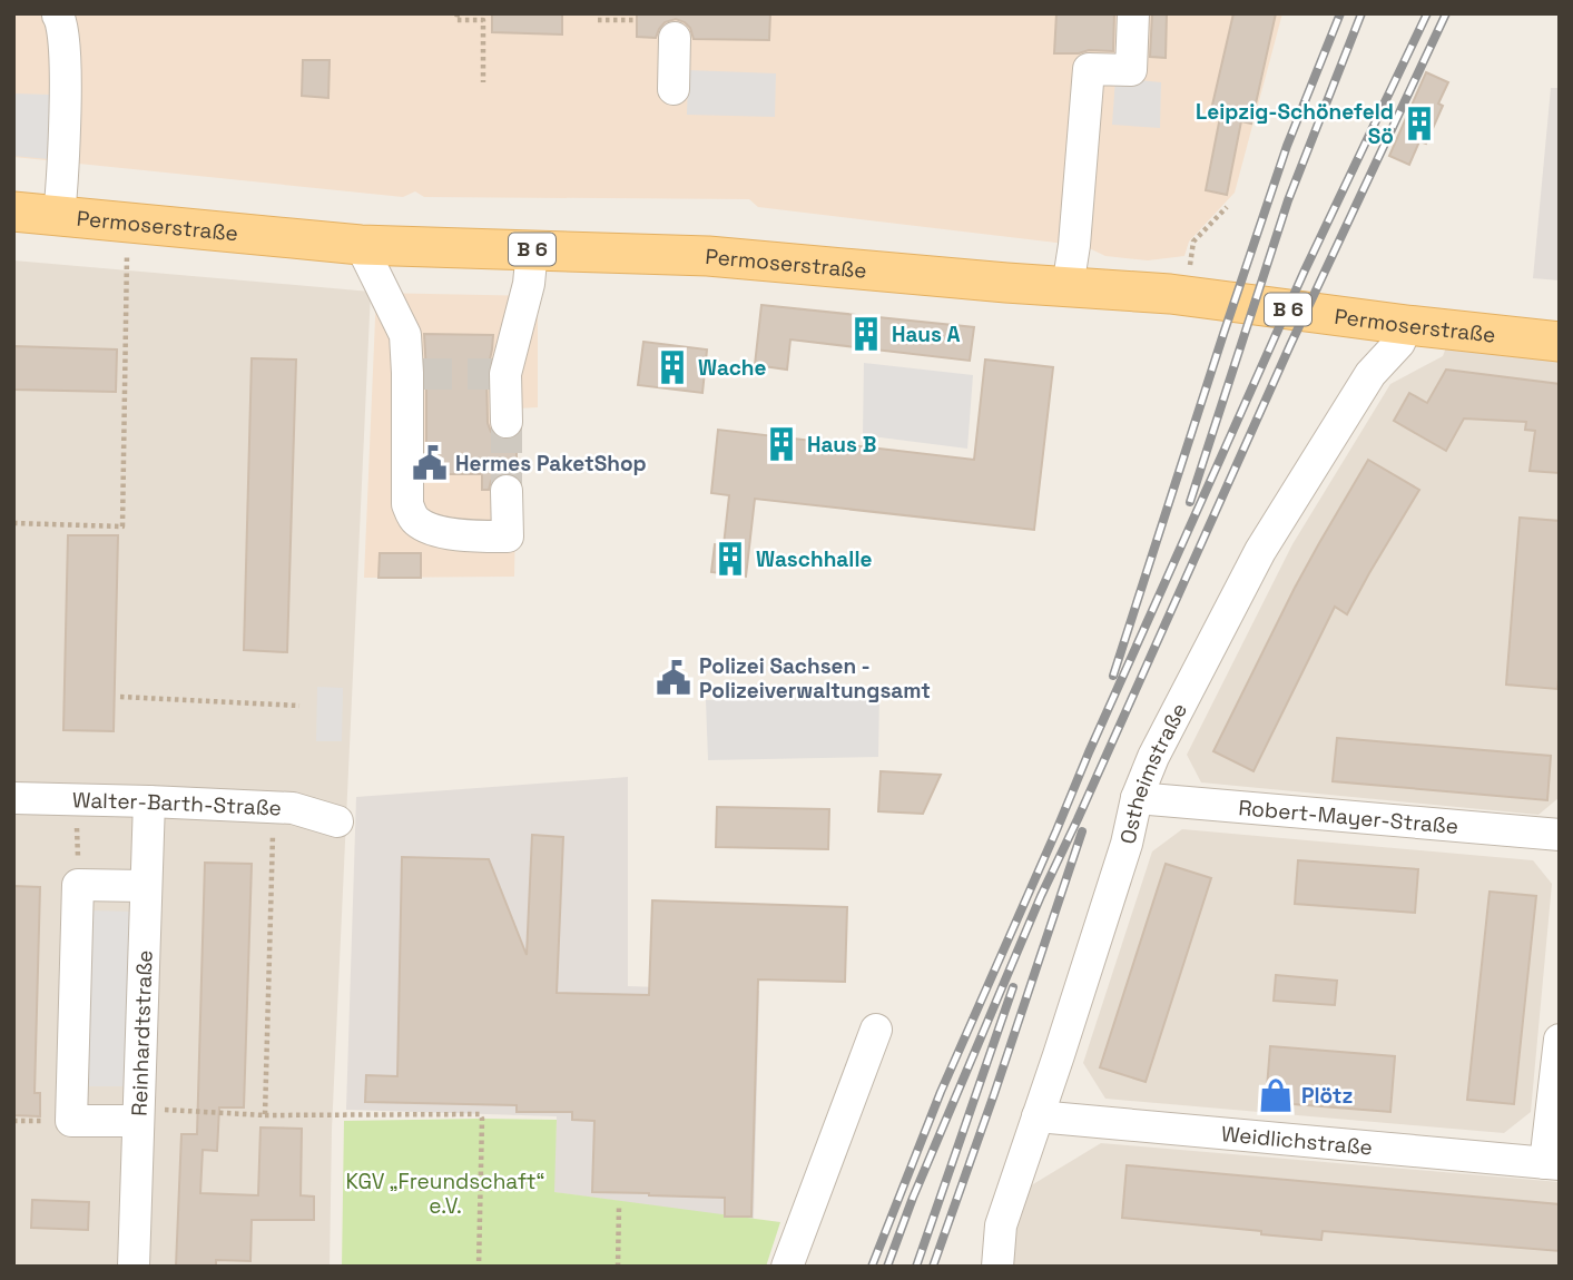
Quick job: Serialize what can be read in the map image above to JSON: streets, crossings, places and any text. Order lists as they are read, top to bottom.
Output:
{
  "streets": {
    "main road": ["Permoserstraße", "B 6"],
    "street": [
      "Ostheimstraße",
      "Walter-Barth-Straße",
      "Robert-Mayer-Straße",
      "Reinhardtstraße",
      "Weidlichstraße"
    ]
  },
  "crossings": [
    ["Permoserstraße", "Ostheimstraße"],
    ["Ostheimstraße", "Robert-Mayer-Straße"],
    ["Ostheimstraße", "Weidlichstraße"],
    ["Walter-Barth-Straße", "Reinhardtstraße"]
  ],
  "parks": ["KGV „Freundschaft“ e.V."],
  "places": {
    "building": [
      "Leipzig-Schönefeld Sö",
      "Haus A",
      "Wache",
      "Haus B",
      "Waschhalle"
    ],
    "public building": ["Hermes PaketShop", "Polizei Sachsen - Polizeiverwaltungsamt"],
    "shop": ["Plötz"]
  }
}
